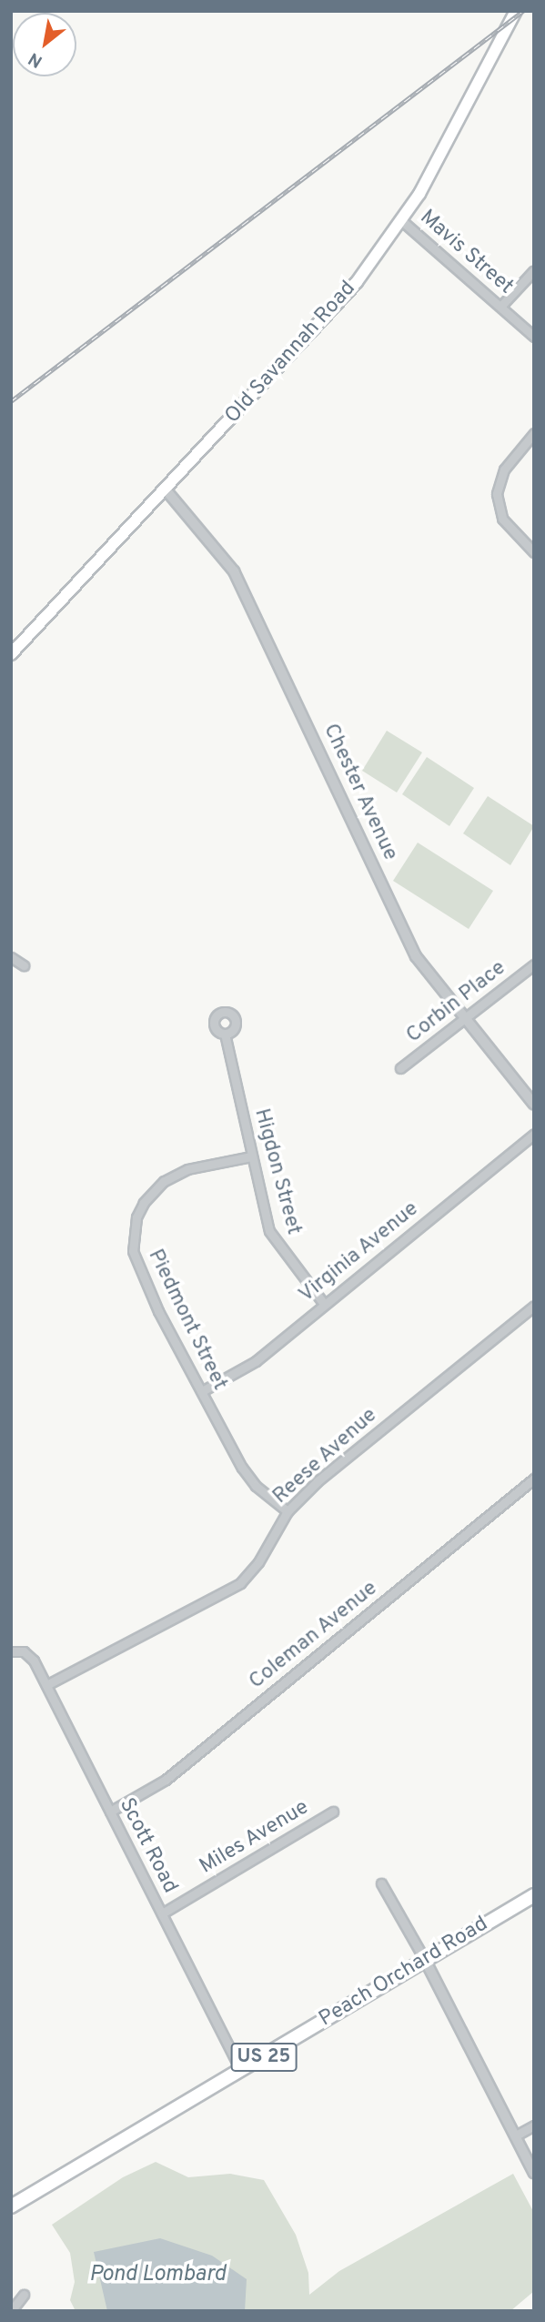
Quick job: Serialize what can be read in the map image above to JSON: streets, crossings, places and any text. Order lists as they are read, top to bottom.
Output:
{
  "streets": {
    "main road": ["Old Savannah Road", "Peach Orchard Road", "US 25"],
    "street": [
      "Mavis Street",
      "Chester Avenue",
      "Corbin Place",
      "Higdon Street",
      "Virginia Avenue",
      "Piedmont Street",
      "Reese Avenue",
      "Coleman Avenue",
      "Miles Avenue",
      "Scott Road"
    ]
  },
  "crossings": [
    ["Mavis Street", "Old Savannah Road"],
    ["Old Savannah Road", "Chester Avenue"],
    ["Chester Avenue", "Corbin Place"],
    ["Higdon Street", "Virginia Avenue"],
    ["Higdon Street", "Piedmont Street"],
    ["Virginia Avenue", "Piedmont Street"],
    ["Piedmont Street", "Reese Avenue"],
    ["Reese Avenue", "Scott Road"],
    ["Coleman Avenue", "Scott Road"],
    ["Miles Avenue", "Scott Road"],
    ["Scott Road", "Peach Orchard Road"]
  ],
  "water": ["Pond Lombard"],
  "north": "bottom left"
}
